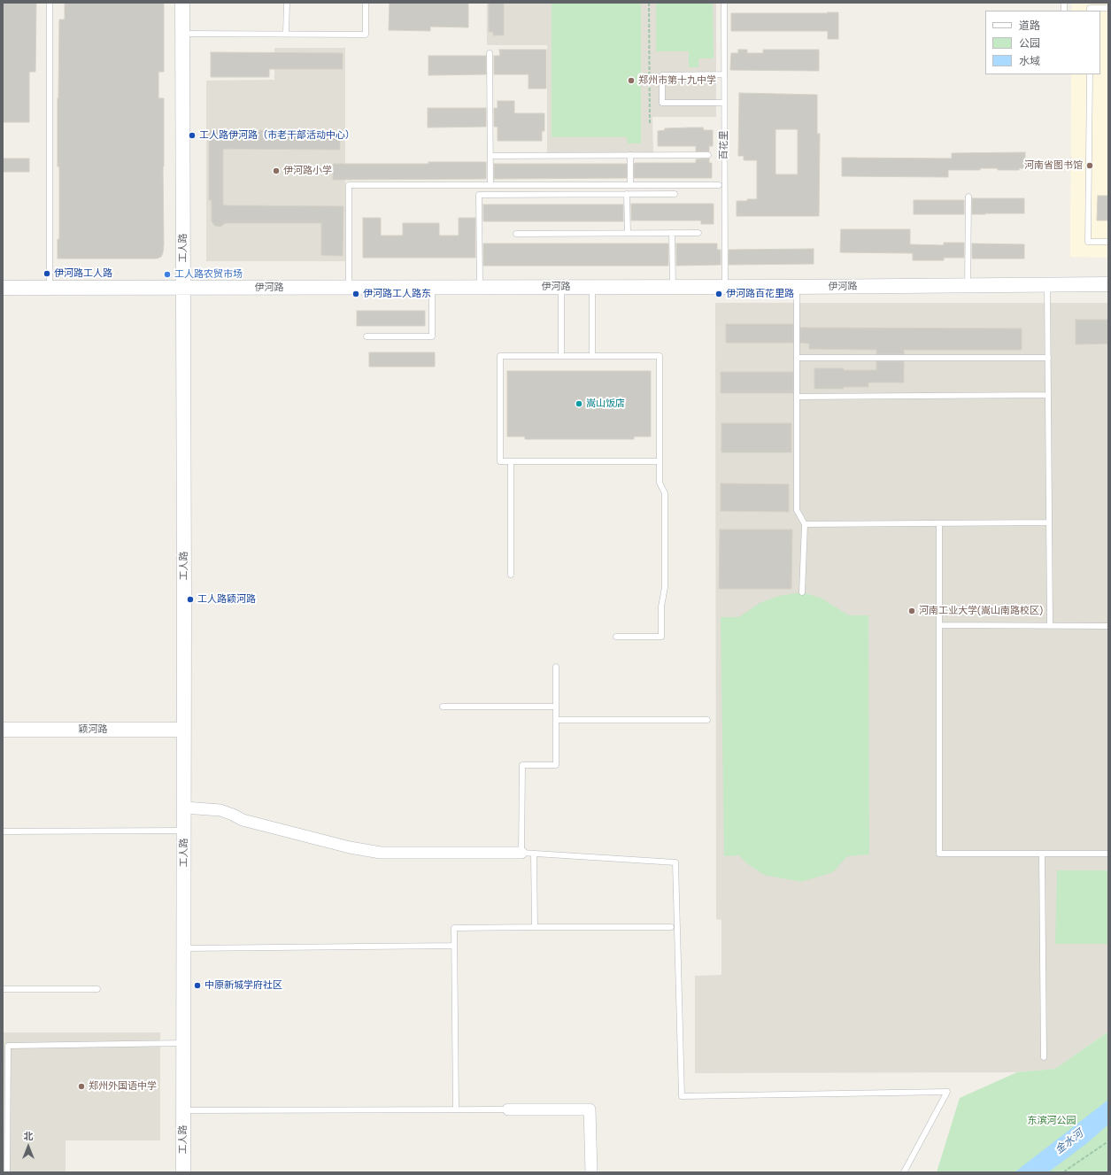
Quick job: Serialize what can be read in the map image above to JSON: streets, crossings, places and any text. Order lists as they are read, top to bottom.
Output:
{
  "streets": {
    "street": ["工人路", "伊河路", "颖河路"],
    "lane": ["百花里"]
  },
  "crossings": [
    ["百花里", "伊河路"],
    ["工人路", "伊河路"],
    ["工人路", "颖河路"]
  ],
  "water": ["金水河"],
  "parks": ["东滨河公园"],
  "places": [
    "郑州市第十九中学",
    "工人路伊河路（市老干部活动中心）",
    "河南省图书馆",
    "伊河路小学",
    "伊河路工人路",
    "工人路农贸市场",
    "伊河路工人路东",
    "伊河路百花里路",
    "嵩山饭店",
    "工人路颖河路",
    "河南工业大学(嵩山南路校区)",
    "中原新城学府社区",
    "郑州外国语中学"
  ],
  "legend": ["道路", "公园", "水域"],
  "north": "top"
}
